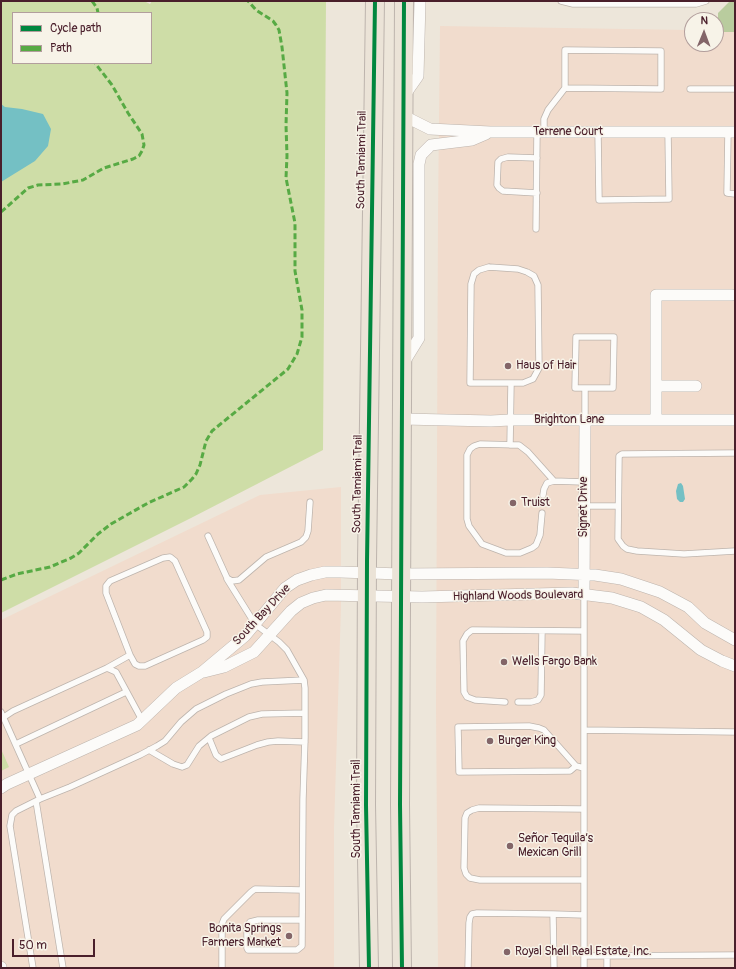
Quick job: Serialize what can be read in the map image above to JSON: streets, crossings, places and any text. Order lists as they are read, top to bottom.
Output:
{
  "streets": {
    "main road": ["South Tamiami Trail"],
    "street": [
      "Terrene Court",
      "Brighton Lane",
      "Signet Drive",
      "Highland Woods Boulevard",
      "South Bay Drive"
    ]
  },
  "crossings": [
    ["South Tamiami Trail", "South Bay Drive"],
    ["Brighton Lane", "Signet Drive"],
    ["Signet Drive", "Highland Woods Boulevard"],
    ["Highland Woods Boulevard", "South Bay Drive"]
  ],
  "places": [
    "Haus of Hair",
    "Truist",
    "Wells Fargo Bank",
    "Burger King",
    "Señor Tequila’s Mexican Grill",
    "Bonita Springs Farmers Market",
    "Royal Shell Real Estate, Inc."
  ],
  "legend": ["Cycle path", "Path"],
  "scale_bar": "50 m",
  "north": "top"
}
